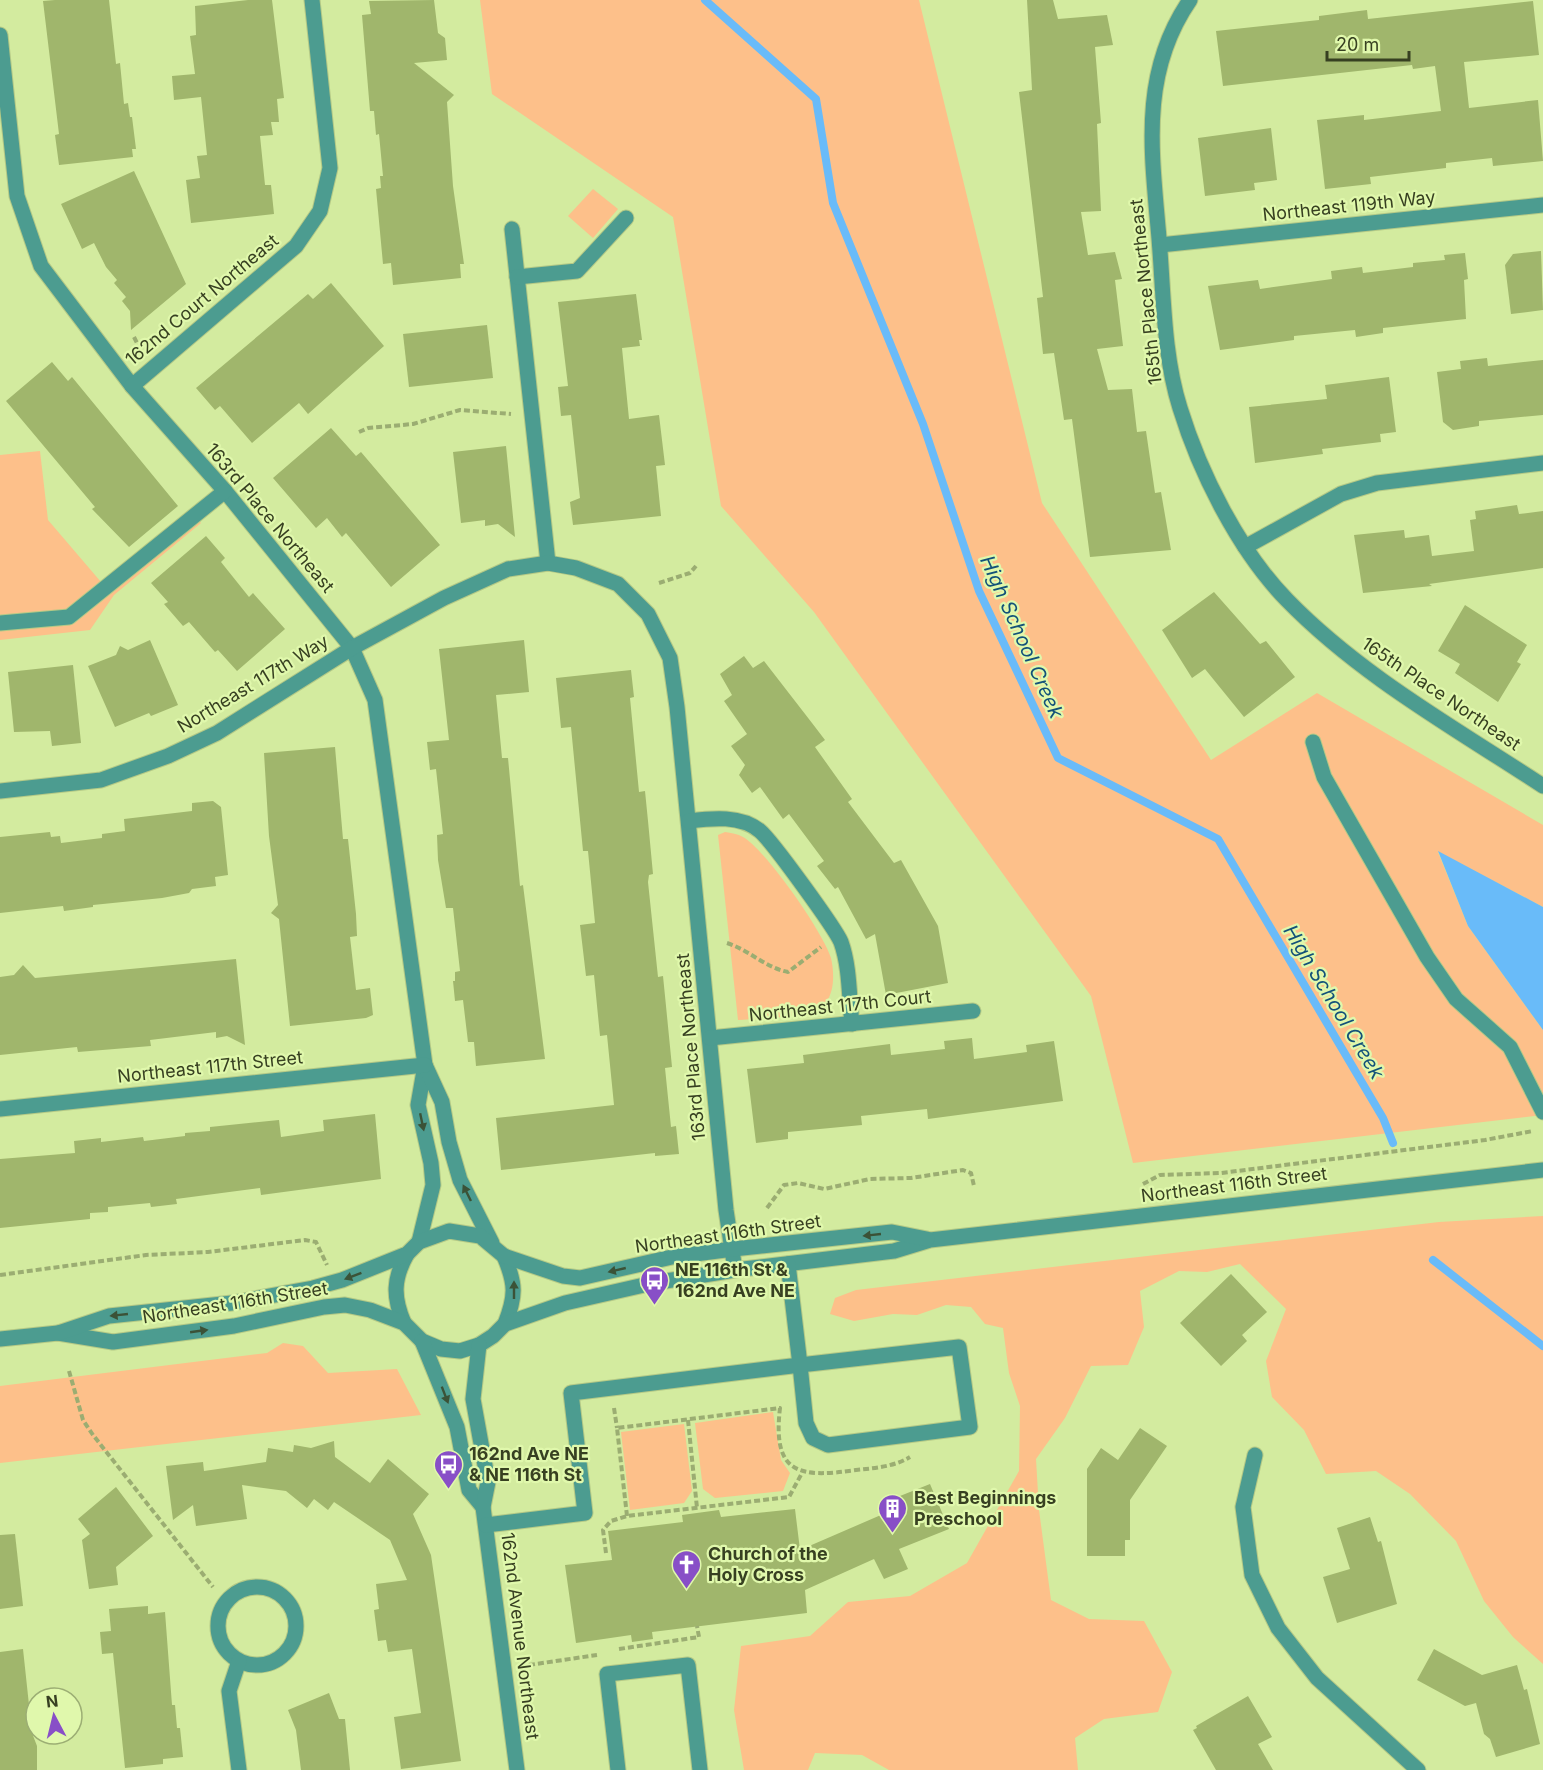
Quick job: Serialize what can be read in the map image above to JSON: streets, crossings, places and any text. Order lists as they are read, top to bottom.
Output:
{
  "streets": {
    "street": [
      "Northeast 119th Way",
      "165th Place Northeast",
      "162nd Court Northeast",
      "163rd Place Northeast",
      "Northeast 117th Way",
      "Northeast 117th Court",
      "Northeast 117th Street",
      "Northeast 116th Street",
      "162nd Avenue Northeast"
    ]
  },
  "crossings": [
    ["Northeast 119th Way", "165th Place Northeast"],
    ["162nd Court Northeast", "163rd Place Northeast"],
    ["163rd Place Northeast", "Northeast 117th Way"],
    ["163rd Place Northeast", "Northeast 117th Court"],
    ["163rd Place Northeast", "Northeast 117th Street"],
    ["163rd Place Northeast", "Northeast 116th Street"],
    ["163rd Place Northeast", "162nd Avenue Northeast"],
    ["Northeast 116th Street", "162nd Avenue Northeast"]
  ],
  "water": ["High School Creek"],
  "places": {
    "bus stop": ["NE 116th St & 162nd Ave NE", "162nd Ave NE & NE 116th St"],
    "building": ["Best Beginnings Preschool"],
    "church": ["Church of the Holy Cross"]
  },
  "scale_bar": "20 m",
  "north": "top"
}
